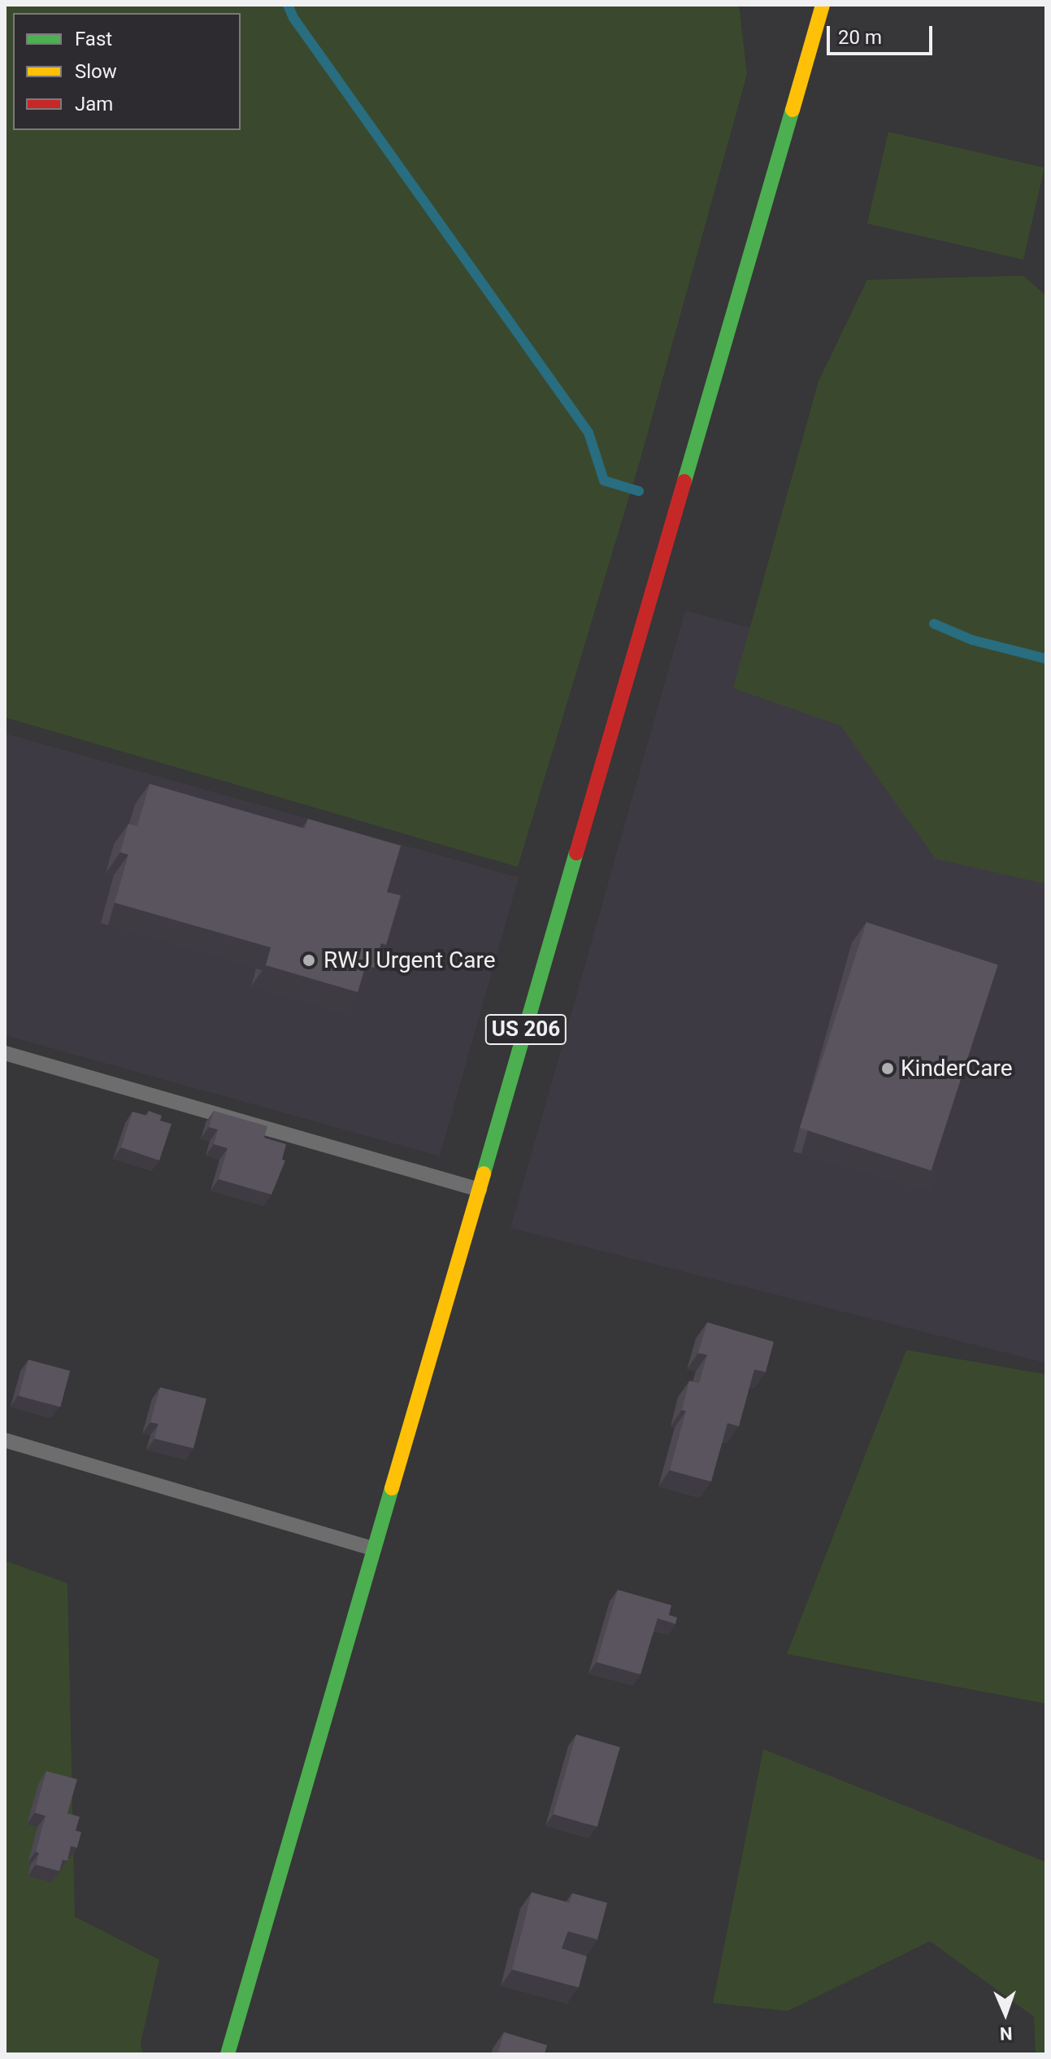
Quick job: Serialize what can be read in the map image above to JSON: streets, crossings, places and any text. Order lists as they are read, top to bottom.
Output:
{
  "streets": {
    "main road": ["US 206"]
  },
  "places": ["RWJ Urgent Care", "KinderCare"],
  "legend": ["Fast", "Slow", "Jam"],
  "scale_bar": "20 m",
  "north": "bottom"
}
